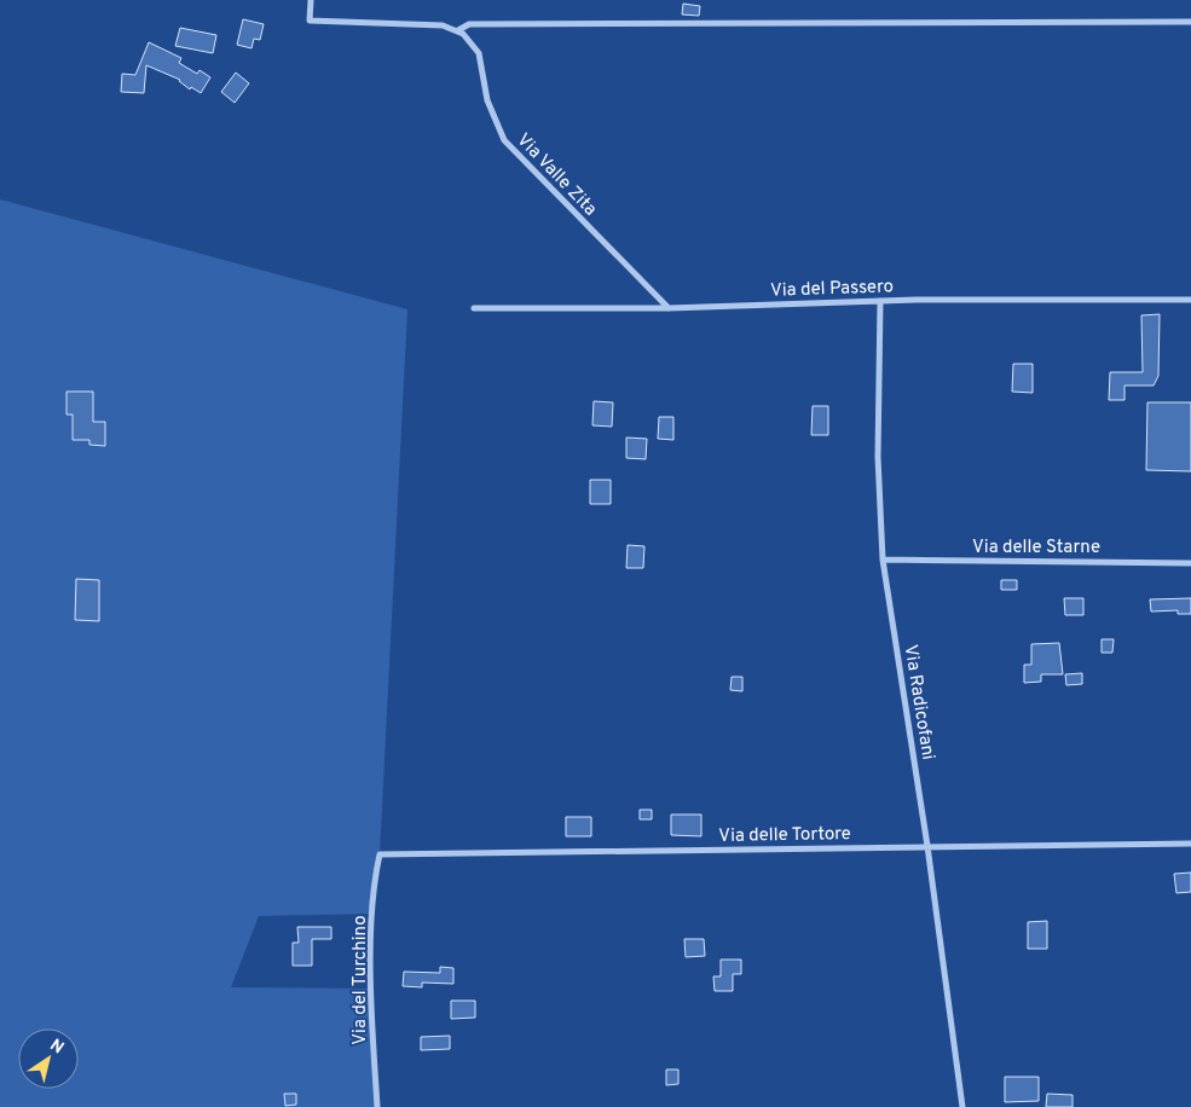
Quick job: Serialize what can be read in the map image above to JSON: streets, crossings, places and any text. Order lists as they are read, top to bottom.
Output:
{
  "streets": {
    "street": [
      "Via Valle Zita",
      "Via del Passero",
      "Via delle Starne",
      "Via Radicofani",
      "Via delle Tortore",
      "Via del Turchino"
    ]
  },
  "crossings": [
    ["Via Valle Zita", "Via del Passero"],
    ["Via del Passero", "Via Radicofani"],
    ["Via delle Starne", "Via Radicofani"],
    ["Via Radicofani", "Via delle Tortore"],
    ["Via delle Tortore", "Via del Turchino"]
  ],
  "north": "top right"
}
